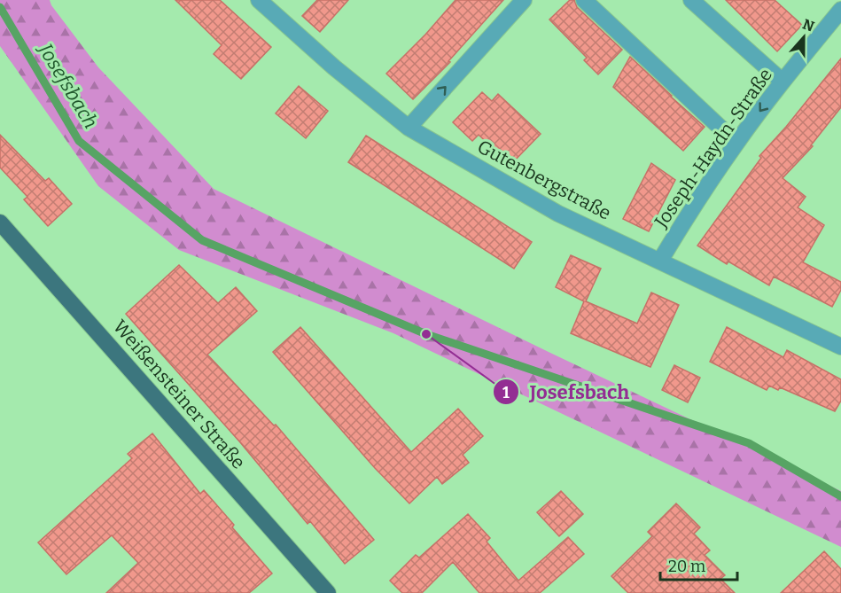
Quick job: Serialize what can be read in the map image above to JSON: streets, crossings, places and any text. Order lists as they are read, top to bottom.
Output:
{
  "streets": {
    "main road": ["Weißensteiner Straße"],
    "street": ["Joseph-Haydn-Straße", "Gutenbergstraße"]
  },
  "crossings": [
    ["Joseph-Haydn-Straße", "Gutenbergstraße"]
  ],
  "water": ["Josefsbach"],
  "places": ["Josefsbach"],
  "scale_bar": "20 m",
  "north": "top"
}
